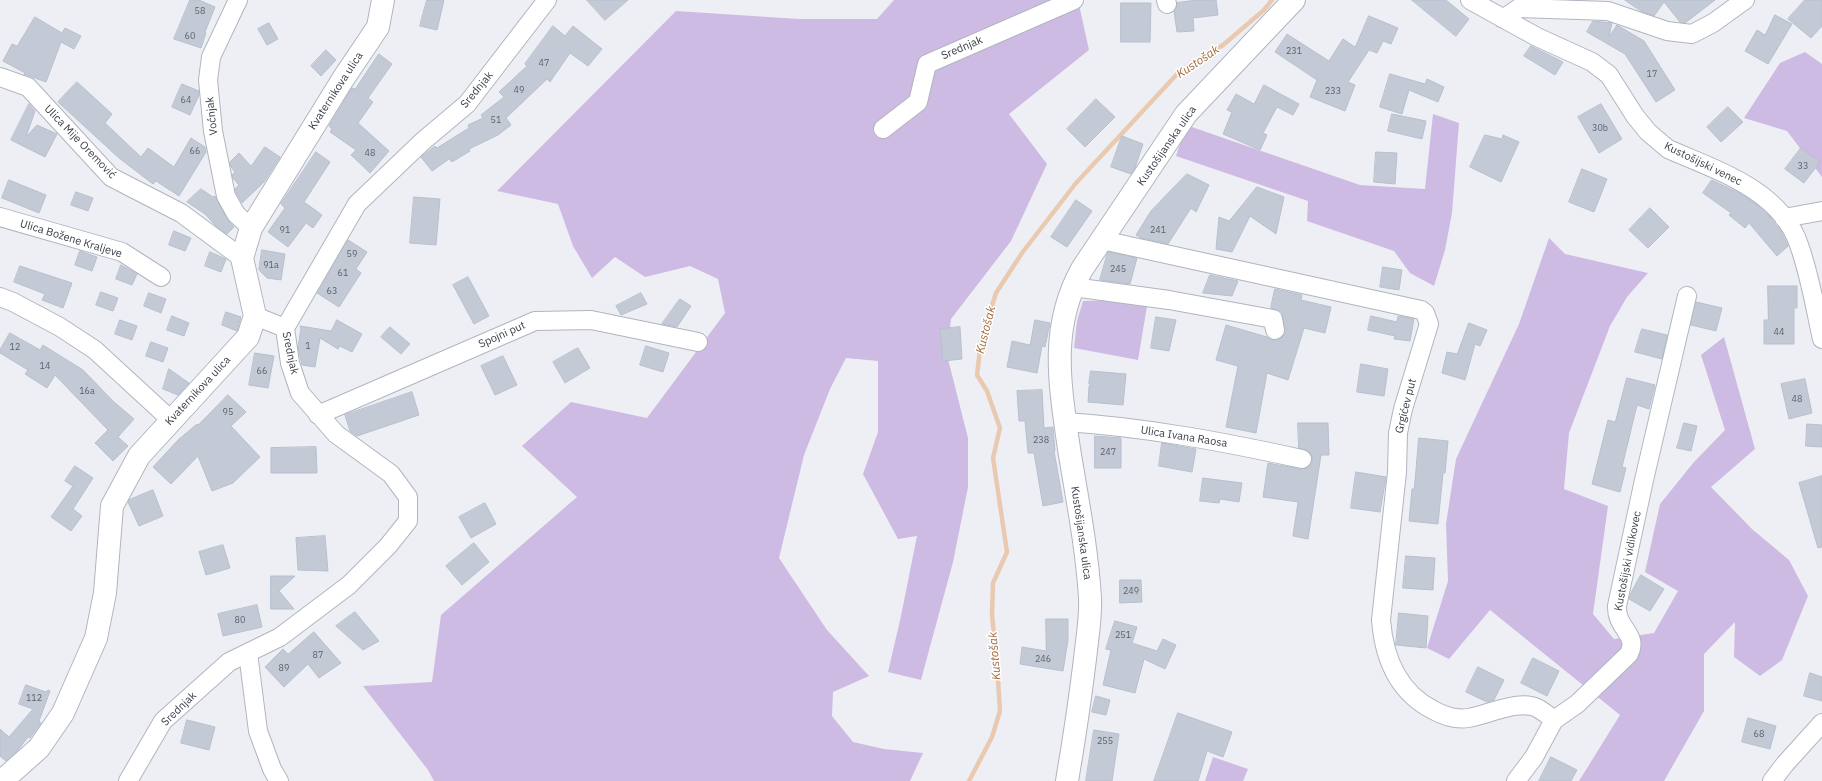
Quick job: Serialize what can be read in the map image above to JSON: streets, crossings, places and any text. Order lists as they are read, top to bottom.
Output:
{
  "streets": {
    "street": [
      "Srednjak",
      "Kvaternikova ulica",
      "Voćnjak",
      "Ulica Mije Oremović",
      "Kustošijanska ulica",
      "Kustošijski venec",
      "Ulica Božene Kraljeve",
      "Spojni put",
      "Grgićev put",
      "Ulica Ivana Raosa",
      "Kustošijski vidikovec"
    ]
  },
  "crossings": [
    ["Srednjak", "Spojni put"],
    ["Kvaternikova ulica", "Voćnjak"],
    ["Kvaternikova ulica", "Ulica Mije Oremović"],
    ["Kustošijanska ulica", "Grgićev put"],
    ["Kustošijanska ulica", "Ulica Ivana Raosa"],
    ["Grgićev put", "Kustošijski vidikovec"]
  ],
  "water": ["Kustošak"],
  "house_numbers": [
    "58",
    "60",
    "231",
    "47",
    "17",
    "49",
    "233",
    "64",
    "51",
    "30b",
    "66",
    "48",
    "33",
    "91",
    "241",
    "59",
    "91a",
    "245",
    "61",
    "63",
    "44",
    "1",
    "12",
    "14",
    "66",
    "16a",
    "48",
    "95",
    "238",
    "247",
    "249",
    "80",
    "251",
    "87",
    "246",
    "89",
    "112",
    "68",
    "255"
  ]
}
